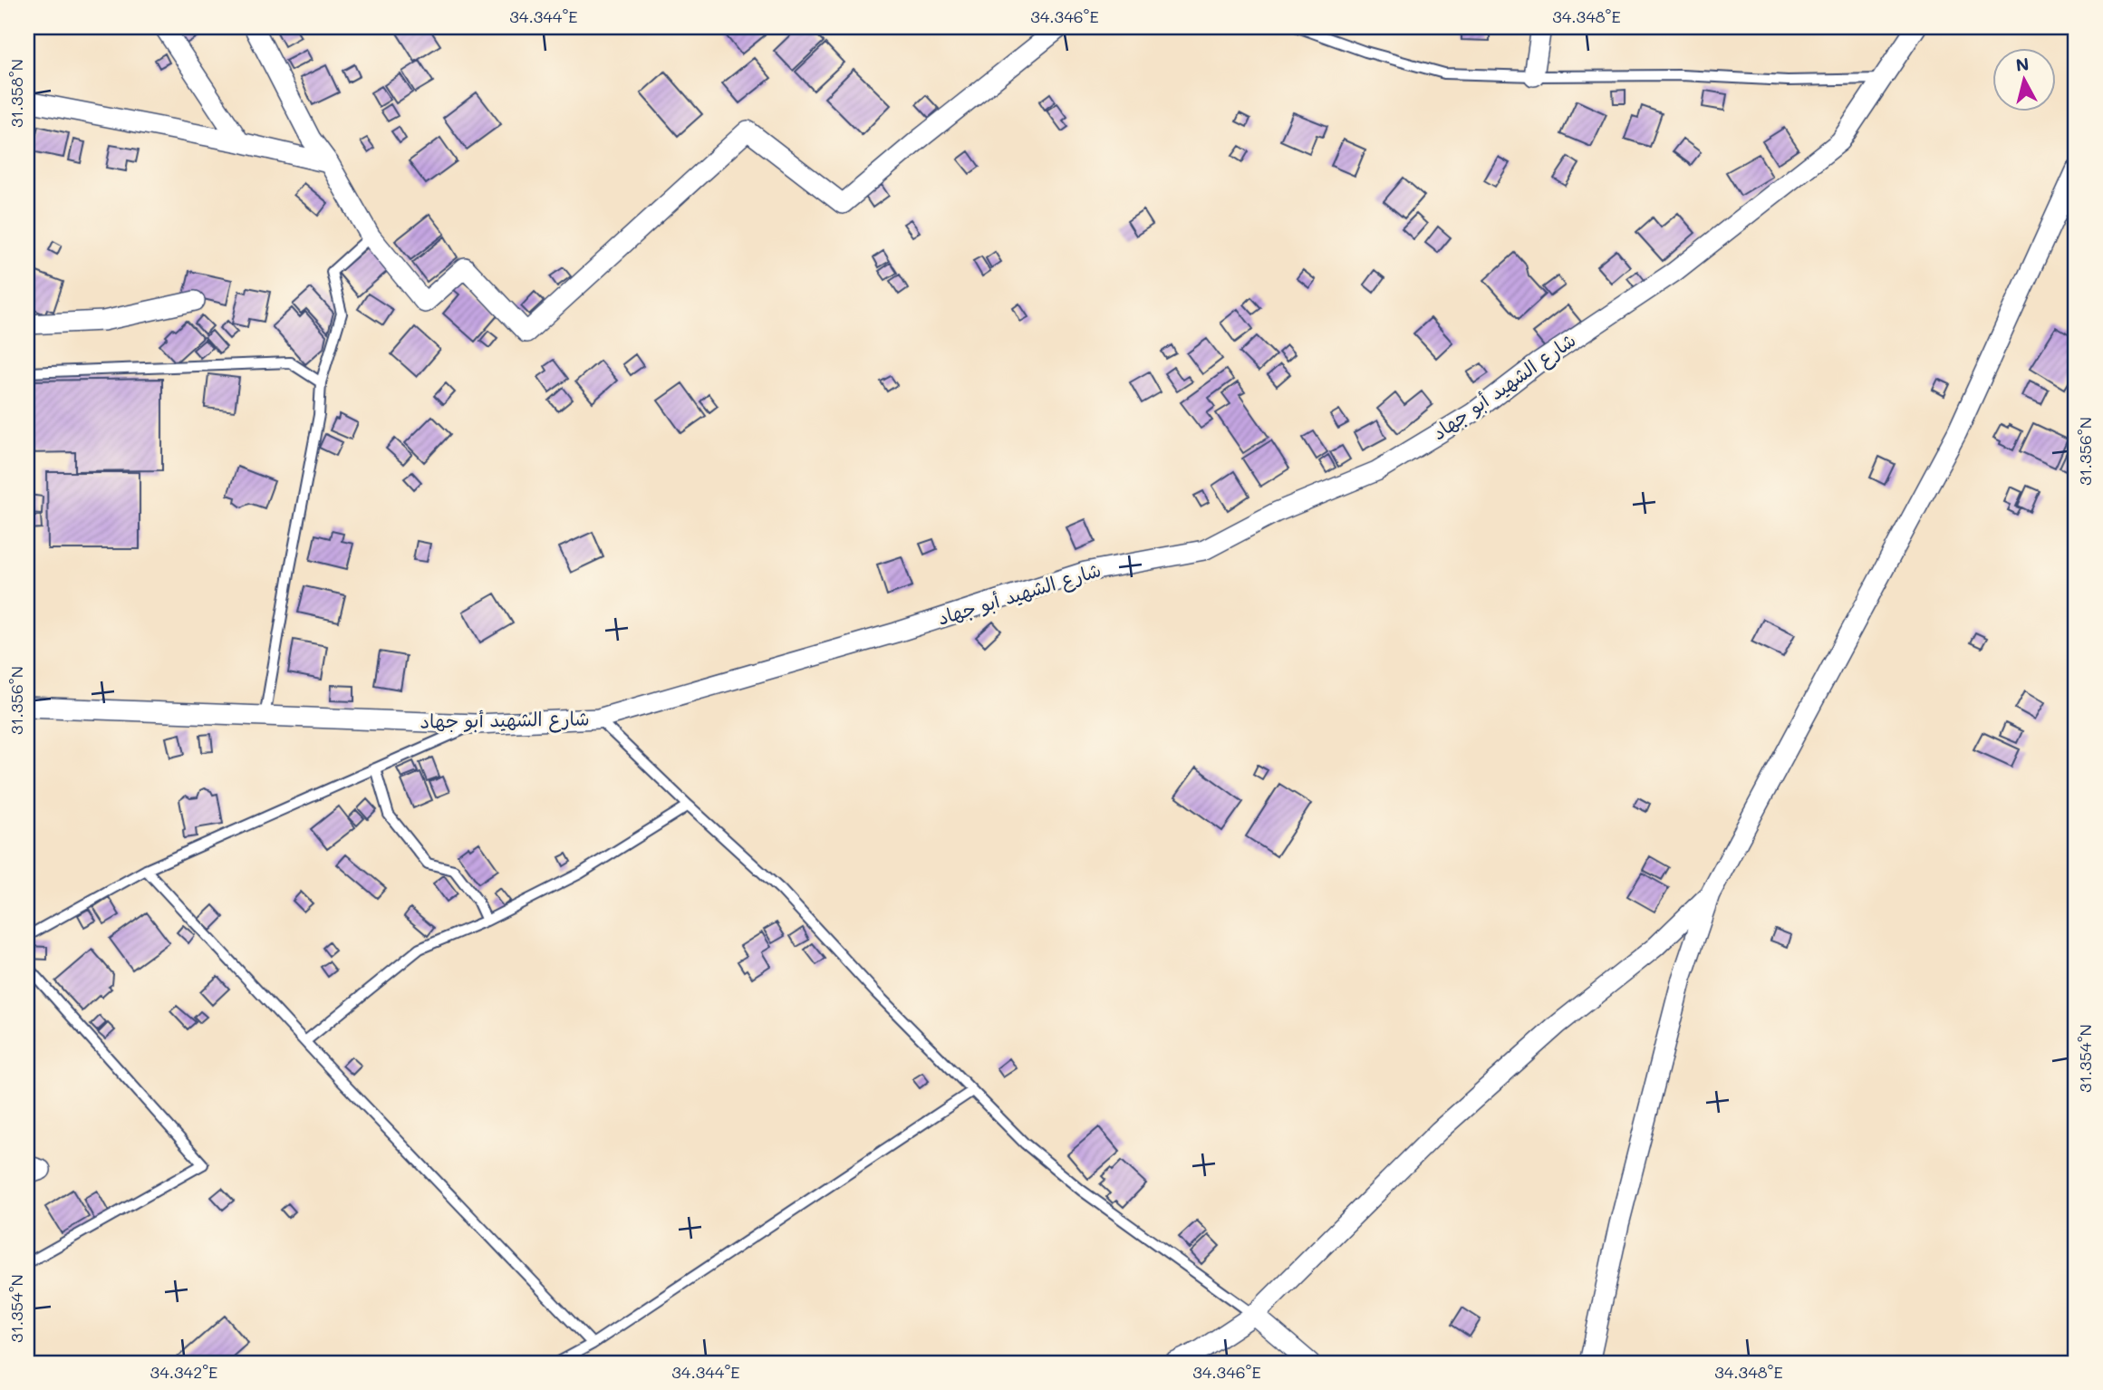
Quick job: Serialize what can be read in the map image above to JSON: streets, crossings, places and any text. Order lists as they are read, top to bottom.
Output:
{
  "streets": {
    "street": ["شارع الشهيد أبو جهاد"]
  },
  "north": "top",
  "coordinates": [
    "34.344°E",
    "34.346°E",
    "34.348°E",
    "31.358°N",
    "31.356°N",
    "31.354°N",
    "34.342°E"
  ]
}
